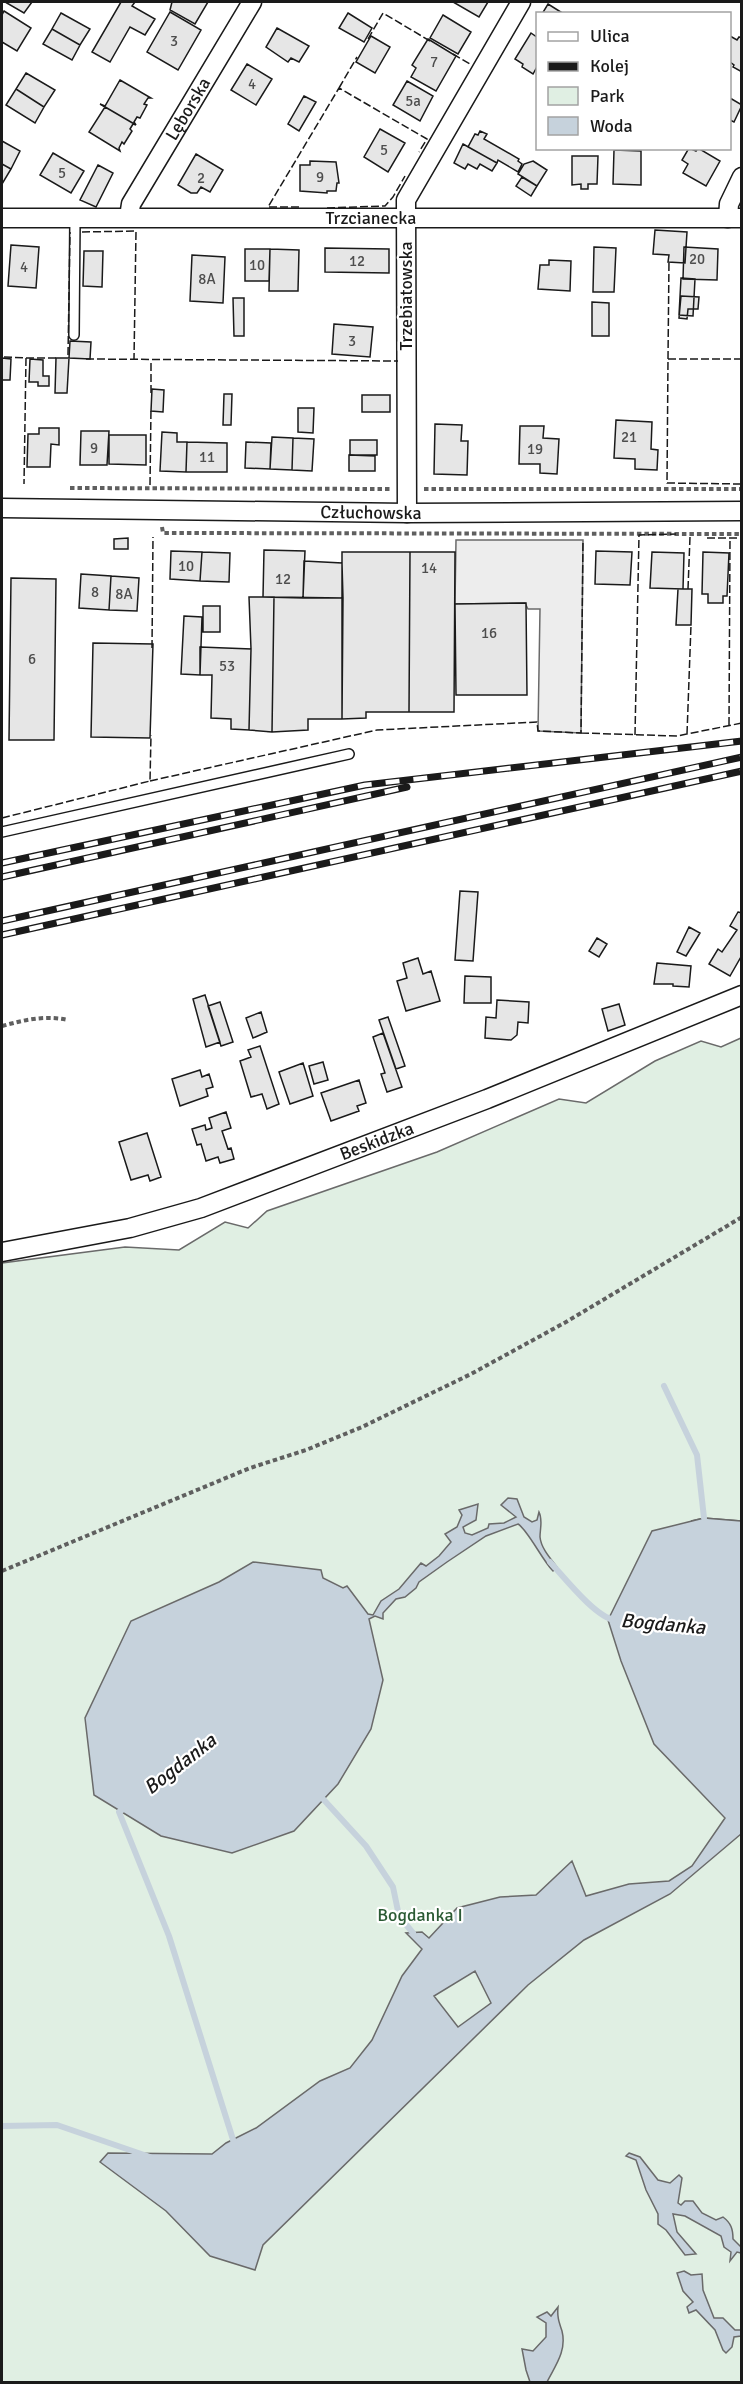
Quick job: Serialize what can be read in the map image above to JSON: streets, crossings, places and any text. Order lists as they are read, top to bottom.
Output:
{
  "streets": {
    "street": [
      "Lęborska",
      "Trzcianecka",
      "Trzebiatowska",
      "Człuchowska",
      "Beskidzka"
    ]
  },
  "crossings": [
    ["Lęborska", "Trzcianecka"],
    ["Trzcianecka", "Trzebiatowska"],
    ["Trzebiatowska", "Człuchowska"]
  ],
  "water": ["Bogdanka"],
  "parks": ["Bogdanka I"],
  "house_numbers": [
    "3",
    "7",
    "4",
    "5a",
    "5",
    "5",
    "9",
    "2",
    "20",
    "12",
    "10",
    "4",
    "8A",
    "3",
    "21",
    "9",
    "19",
    "11",
    "10",
    "14",
    "12",
    "8",
    "8A",
    "16",
    "6",
    "53"
  ],
  "legend": [
    "Ulica",
    "Kolej",
    "Park",
    "Woda"
  ]
}
